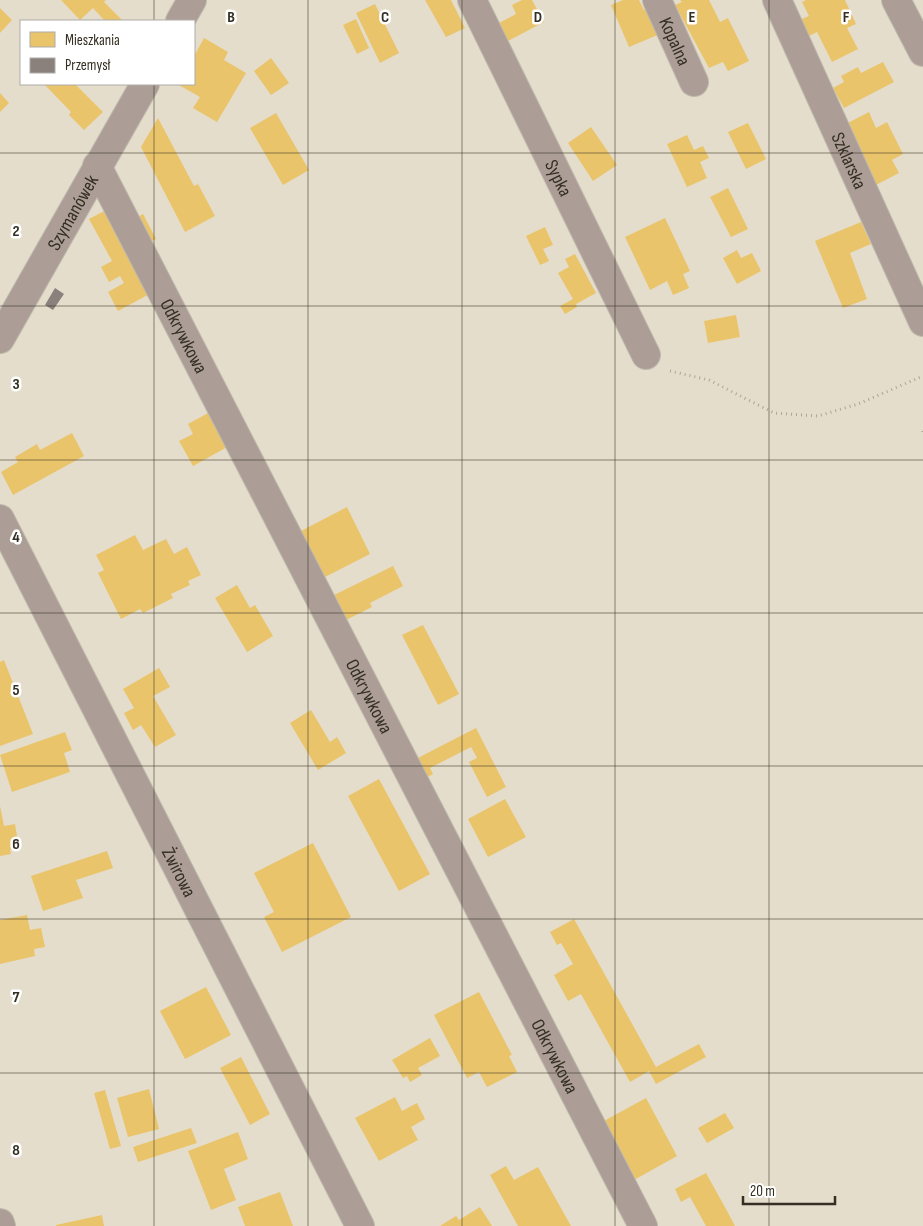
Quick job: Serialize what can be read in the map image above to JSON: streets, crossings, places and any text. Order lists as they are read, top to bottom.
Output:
{
  "streets": {
    "street": [
      "Kopalna",
      "Szklarska",
      "Sypka",
      "Szymanówek",
      "Odkrywkowa",
      "Żwirowa"
    ]
  },
  "crossings": [
    ["Szymanówek", "Odkrywkowa"]
  ],
  "legend": ["Mieszkania", "Przemysł"],
  "scale_bar": "20 m",
  "grid": {
    "columns": [
      "B",
      "C",
      "D",
      "E",
      "F"
    ],
    "rows": [
      "2",
      "3",
      "4",
      "5",
      "6",
      "7",
      "8"
    ]
  }
}
